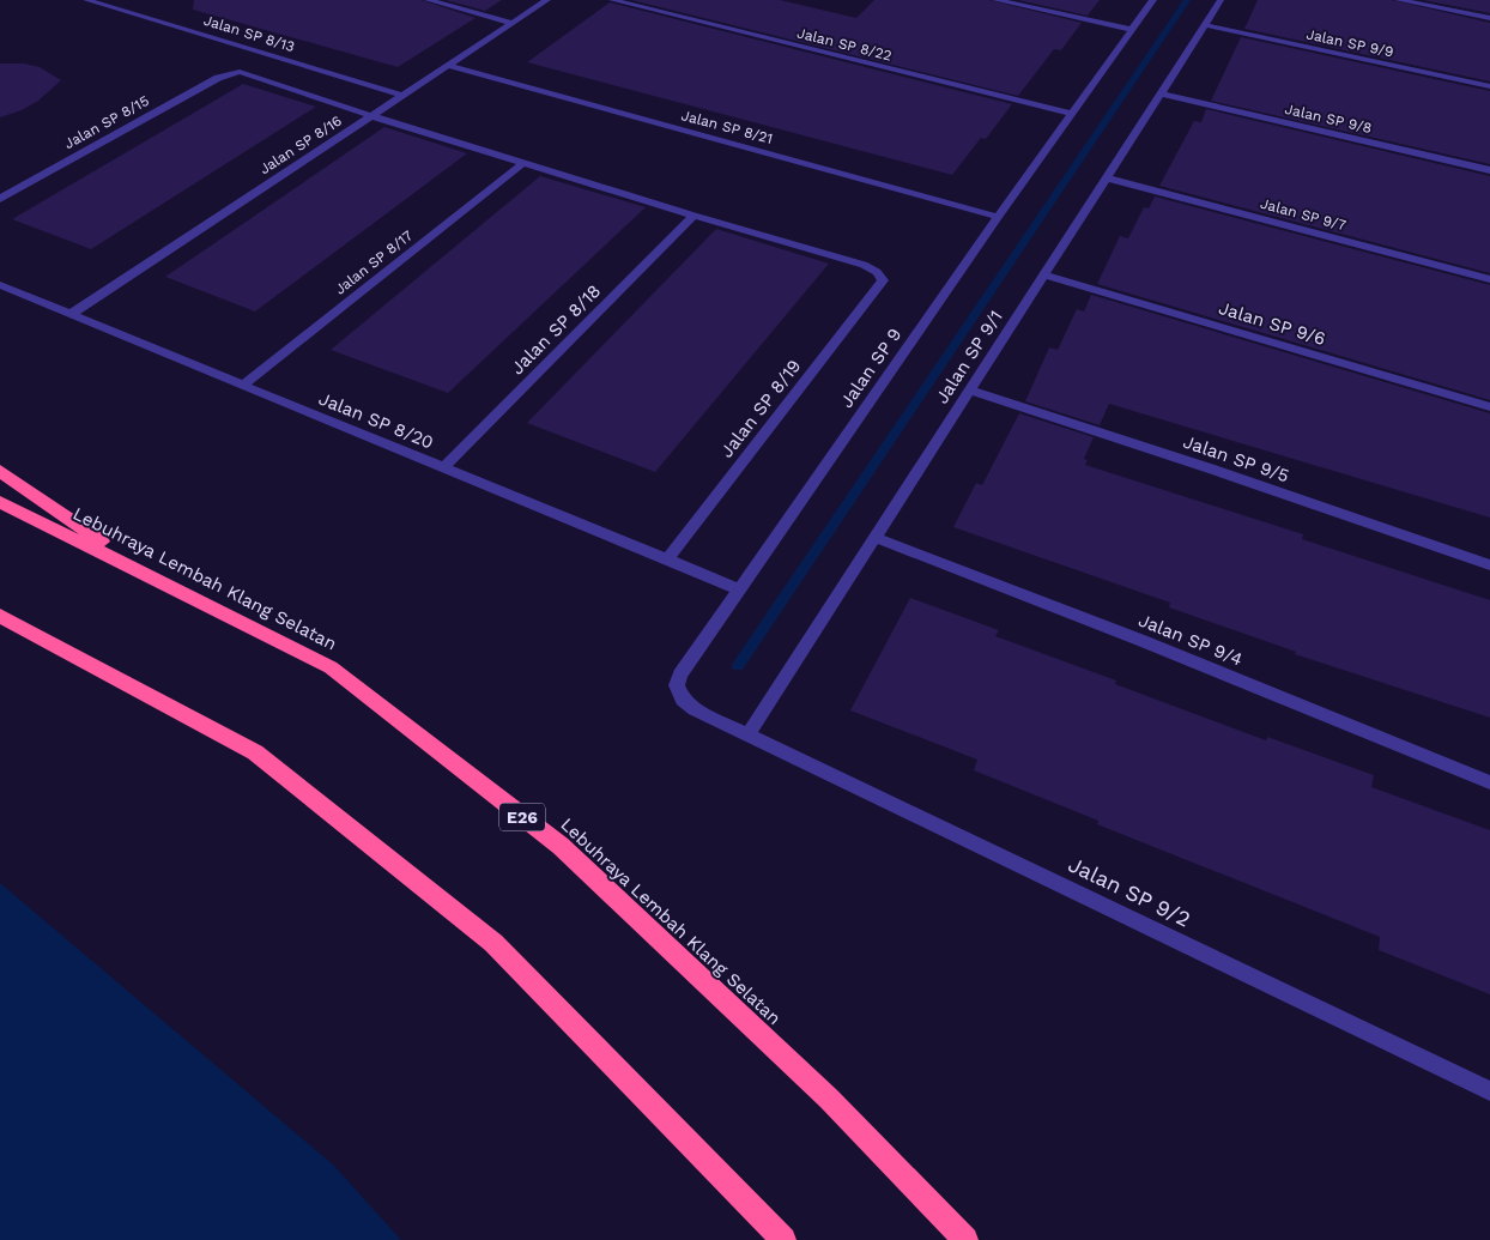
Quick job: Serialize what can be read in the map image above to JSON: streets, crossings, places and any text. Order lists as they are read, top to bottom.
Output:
{
  "streets": {
    "highway": ["Lebuhraya Lembah Klang Selatan", "E26"],
    "street": [
      "Jalan SP 8/13",
      "Jalan SP 9/9",
      "Jalan SP 8/22",
      "Jalan SP 9/8",
      "Jalan SP 8/15",
      "Jalan SP 8/21",
      "Jalan SP 8/16",
      "Jalan SP 9/7",
      "Jalan SP 8/17",
      "Jalan SP 9/6",
      "Jalan SP 8/18",
      "Jalan SP 9/1",
      "Jalan SP 9",
      "Jalan SP 8/19",
      "Jalan SP 8/20",
      "Jalan SP 9/5",
      "Jalan SP 9/4",
      "Jalan SP 9/2"
    ]
  },
  "crossings": [
    ["Jalan SP 8/13", "Jalan SP 8/16"],
    ["Jalan SP 9/9", "Jalan SP 9/1"],
    ["Jalan SP 8/22", "Jalan SP 9"],
    ["Jalan SP 9/8", "Jalan SP 9/1"],
    ["Jalan SP 8/15", "Jalan SP 8/16"],
    ["Jalan SP 8/21", "Jalan SP 8/16"],
    ["Jalan SP 8/21", "Jalan SP 9"],
    ["Jalan SP 8/16", "Jalan SP 8/20"],
    ["Jalan SP 9/7", "Jalan SP 9/1"],
    ["Jalan SP 8/17", "Jalan SP 8/20"],
    ["Jalan SP 9/6", "Jalan SP 9/1"],
    ["Jalan SP 8/18", "Jalan SP 8/19"],
    ["Jalan SP 8/18", "Jalan SP 8/20"],
    ["Jalan SP 9/1", "Jalan SP 9"],
    ["Jalan SP 9/1", "Jalan SP 9/5"],
    ["Jalan SP 9/1", "Jalan SP 9/4"],
    ["Jalan SP 9/1", "Jalan SP 9/2"],
    ["Jalan SP 9", "Jalan SP 8/20"],
    ["Jalan SP 9", "Jalan SP 9/2"],
    ["Jalan SP 8/19", "Jalan SP 8/20"]
  ]
}
